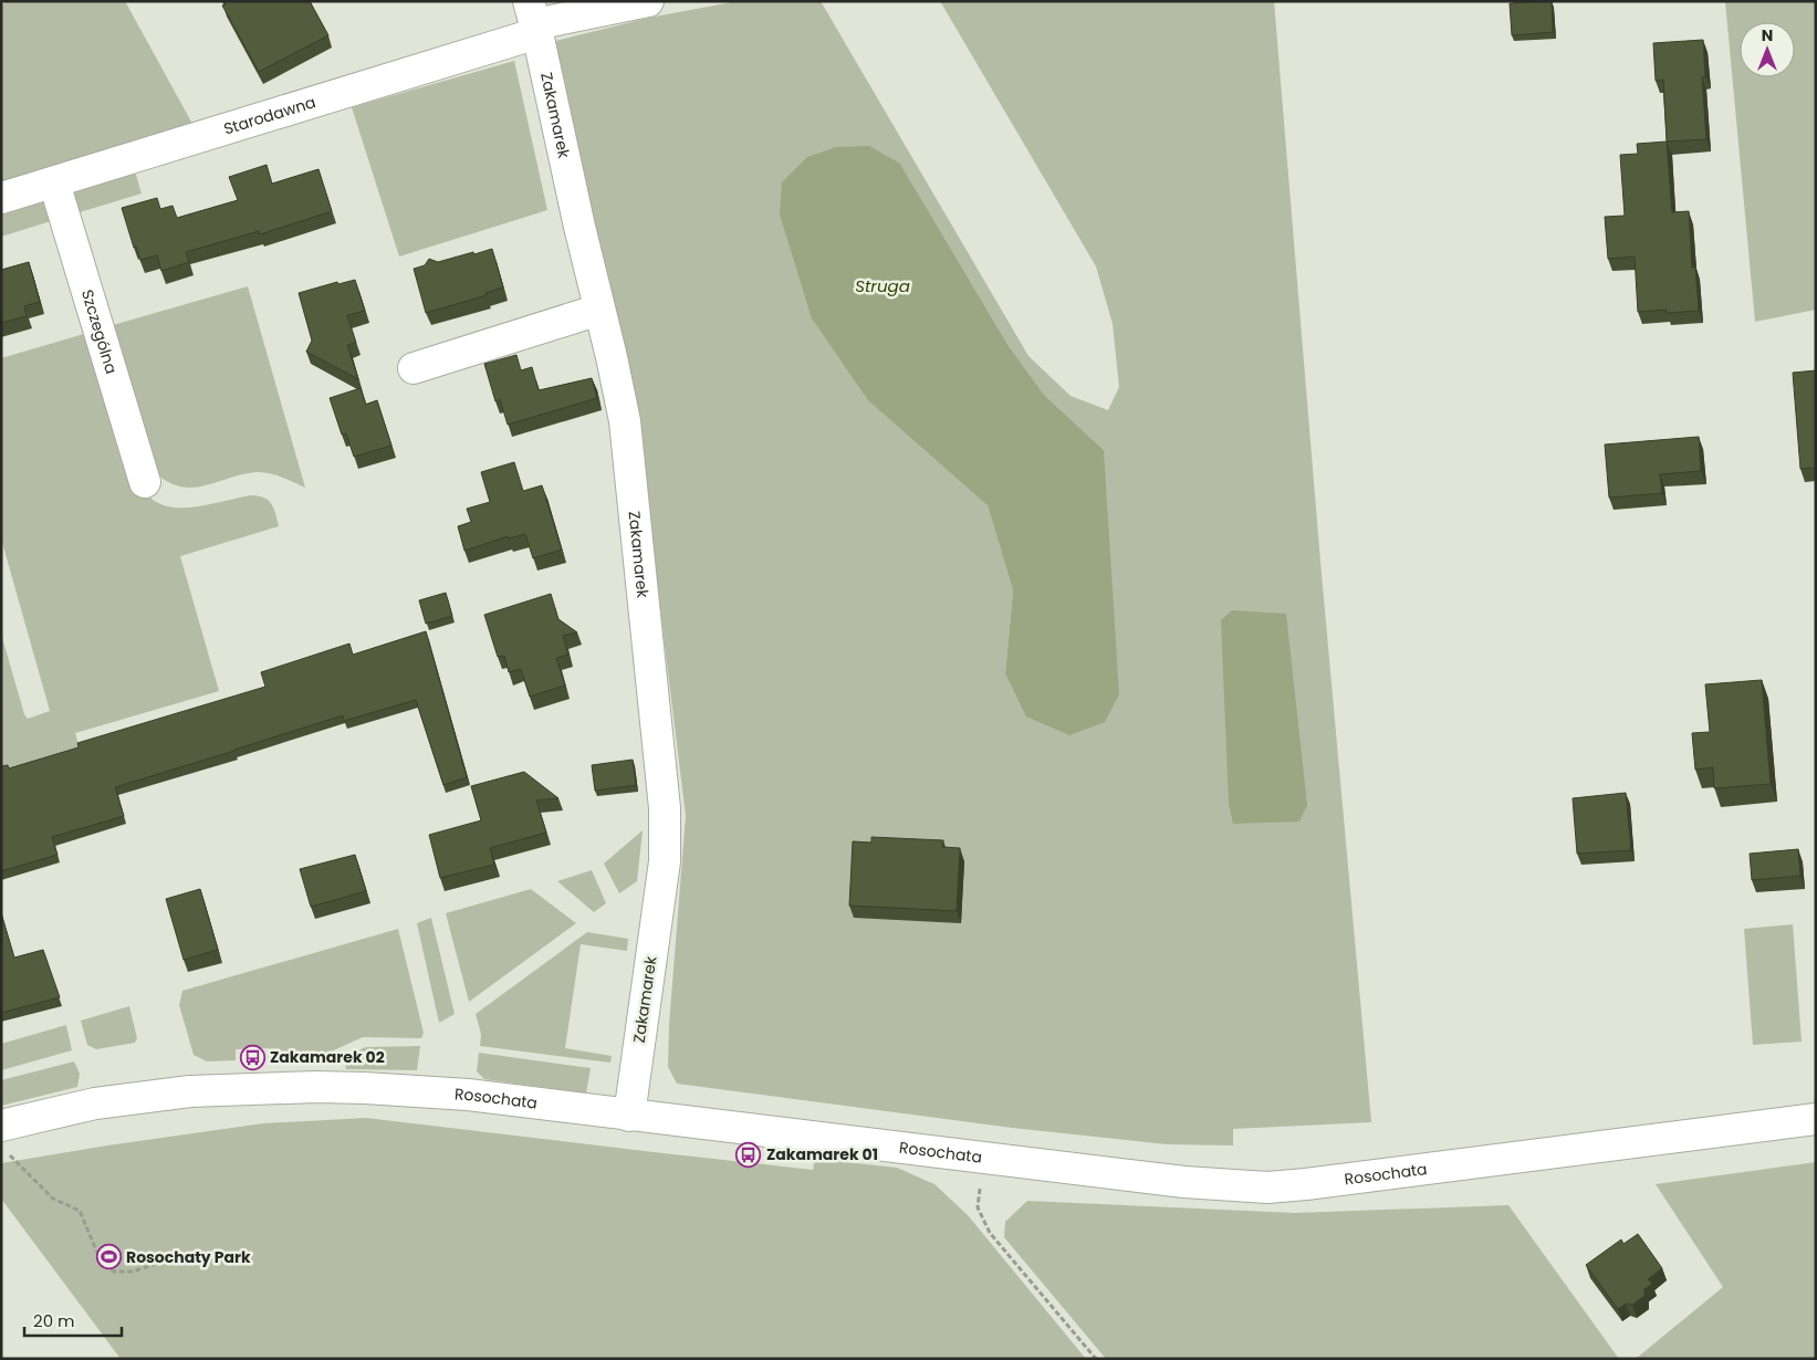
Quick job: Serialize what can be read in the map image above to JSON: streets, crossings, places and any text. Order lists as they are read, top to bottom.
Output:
{
  "streets": {
    "street": [
      "Zakamarek",
      "Starodawna",
      "Szczególna",
      "Rosochata"
    ]
  },
  "crossings": [
    ["Zakamarek", "Starodawna"],
    ["Zakamarek", "Rosochata"],
    ["Starodawna", "Szczególna"]
  ],
  "water": ["Struga"],
  "places": {
    "bus stop": ["Zakamarek 02", "Zakamarek 01"],
    "sports": ["Rosochaty Park"]
  },
  "scale_bar": "20 m",
  "north": "top"
}
